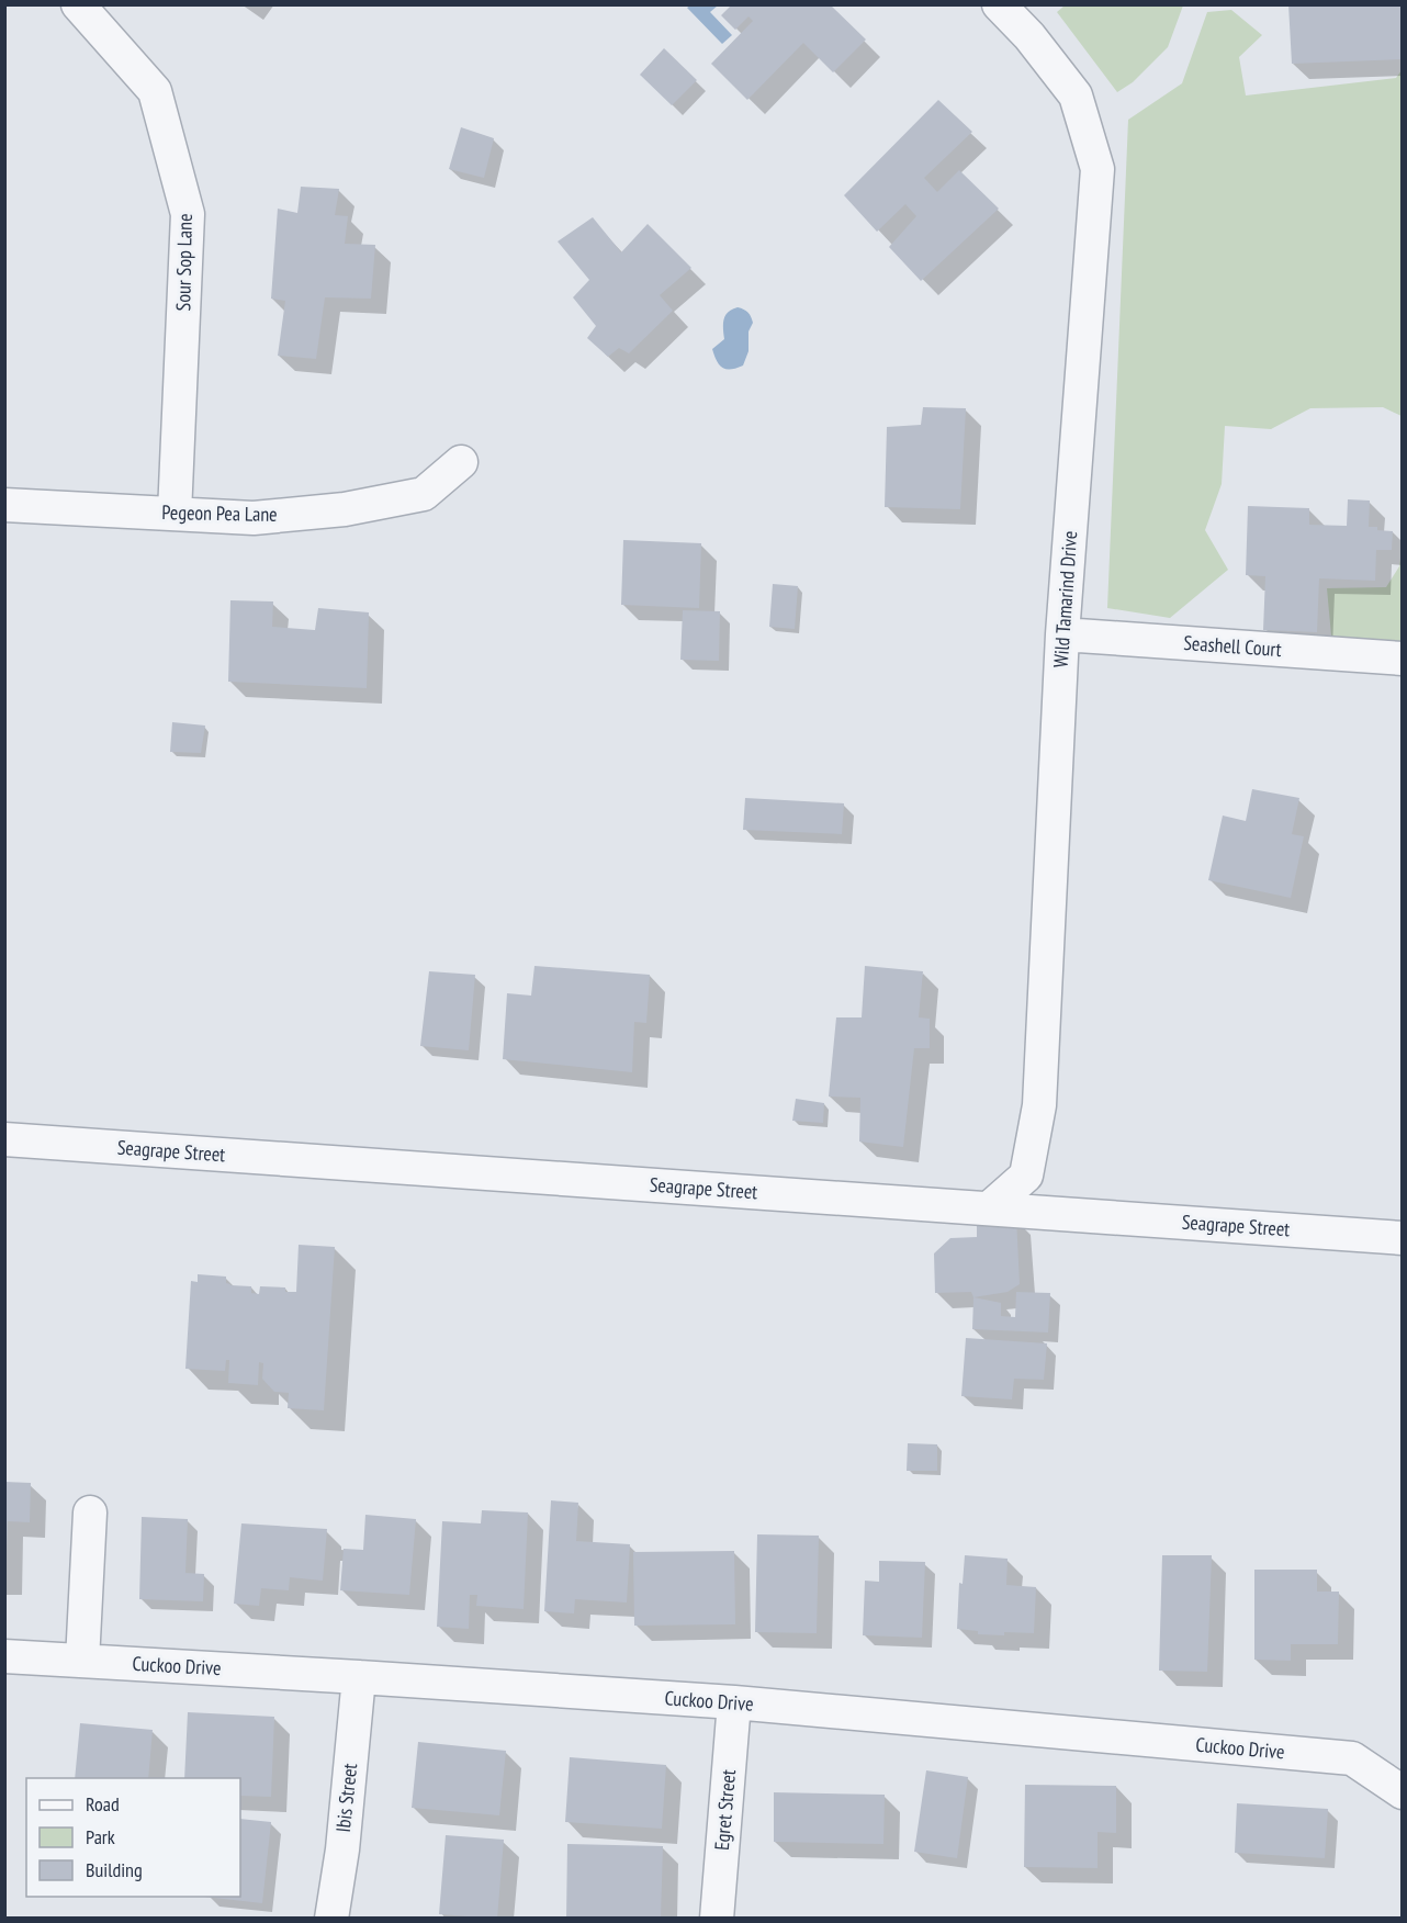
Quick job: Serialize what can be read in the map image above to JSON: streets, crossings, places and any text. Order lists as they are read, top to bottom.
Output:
{
  "streets": {
    "street": [
      "Sour Sop Lane",
      "Pegeon Pea Lane",
      "Wild Tamarind Drive",
      "Seashell Court",
      "Seagrape Street",
      "Cuckoo Drive",
      "Ibis Street",
      "Egret Street"
    ]
  },
  "crossings": [
    ["Sour Sop Lane", "Pegeon Pea Lane"],
    ["Wild Tamarind Drive", "Seashell Court"],
    ["Wild Tamarind Drive", "Seagrape Street"],
    ["Cuckoo Drive", "Ibis Street"],
    ["Cuckoo Drive", "Egret Street"]
  ],
  "legend": ["Road", "Park", "Building"]
}
